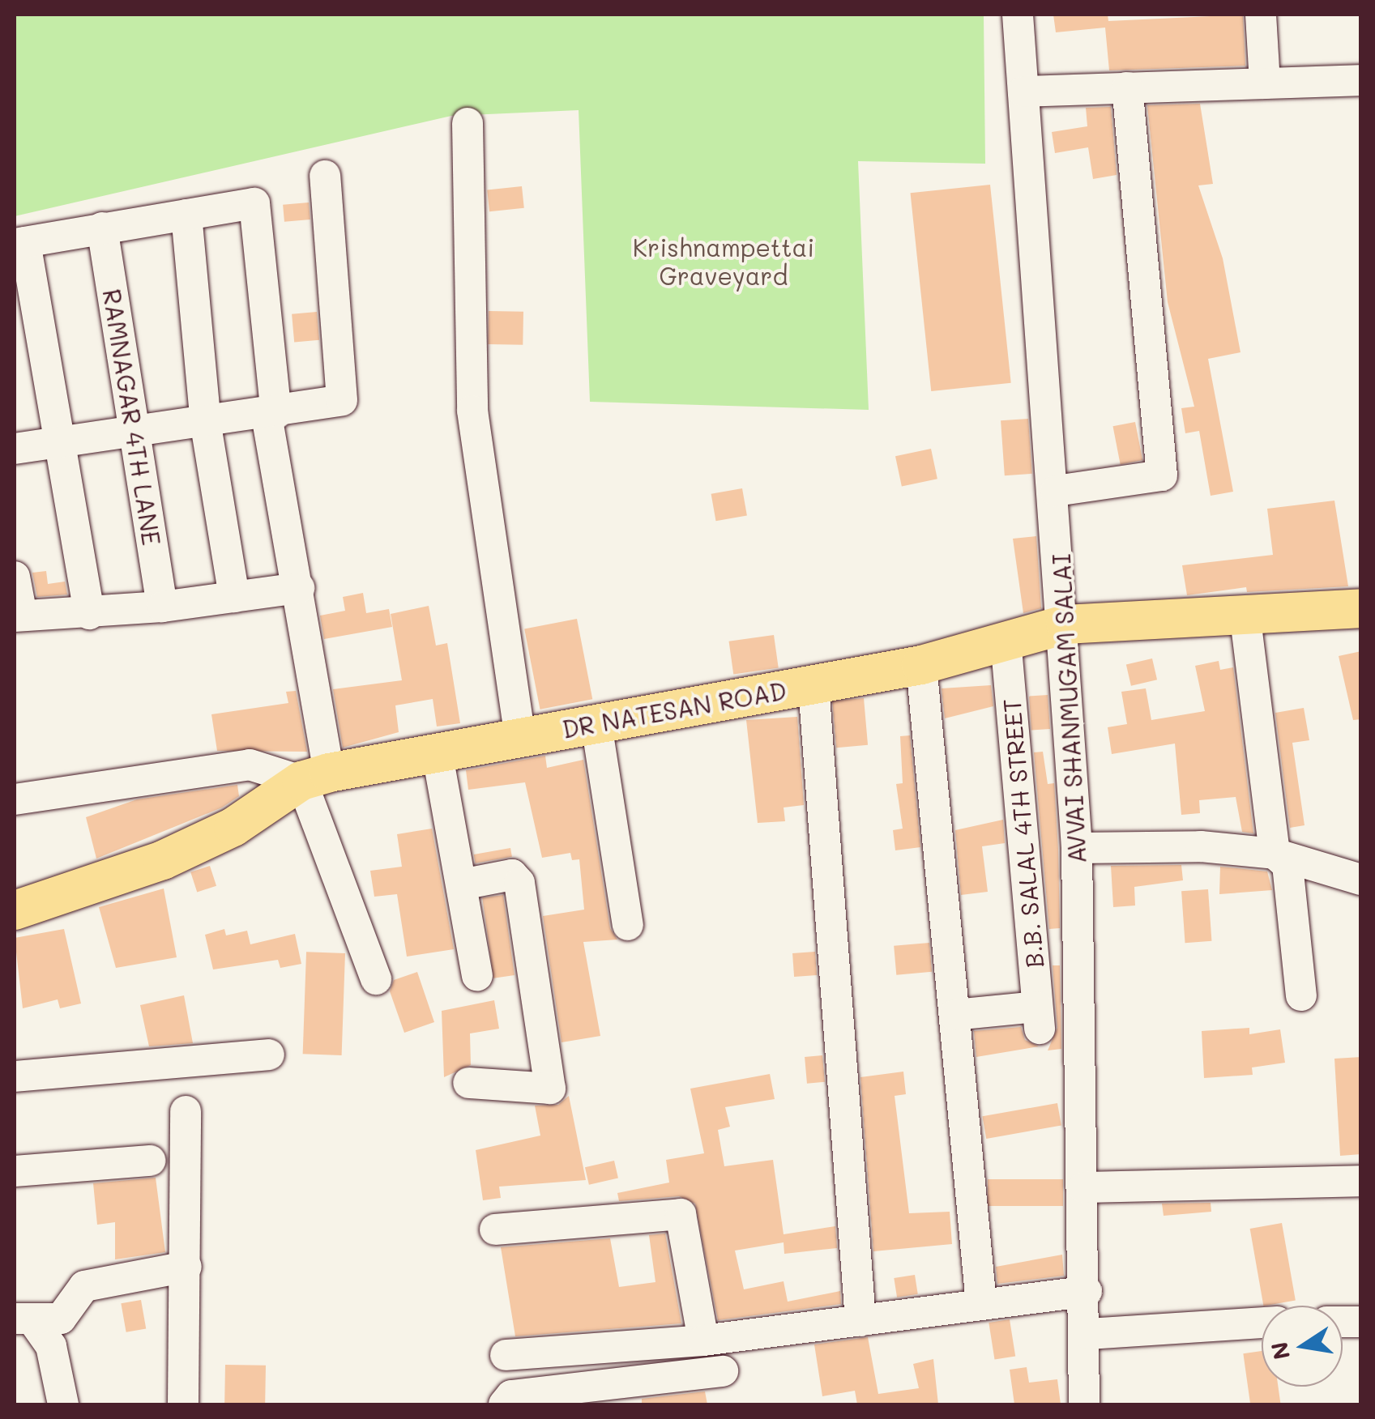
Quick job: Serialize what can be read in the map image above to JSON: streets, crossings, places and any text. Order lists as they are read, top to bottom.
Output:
{
  "streets": {
    "main road": ["DR NATESAN ROAD"],
    "street": ["RAMNAGAR 4TH LANE", "AVVAI SHANMUGAM SALAI", "B.B. SALAL 4TH STREET"]
  },
  "crossings": [
    ["AVVAI SHANMUGAM SALAI", "DR NATESAN ROAD"],
    ["DR NATESAN ROAD", "B.B. SALAL 4TH STREET"]
  ],
  "parks": ["Krishnampettai Graveyard"],
  "north": "left"
}
